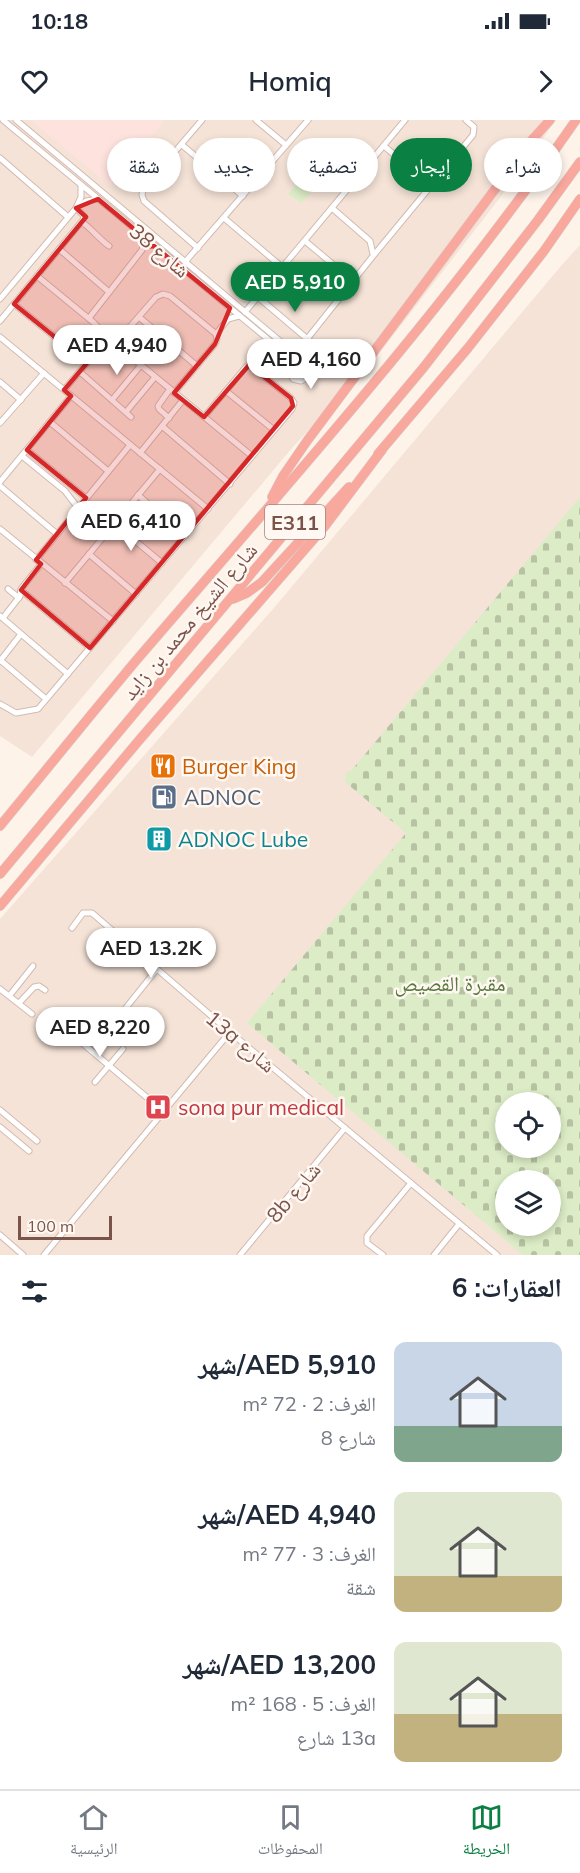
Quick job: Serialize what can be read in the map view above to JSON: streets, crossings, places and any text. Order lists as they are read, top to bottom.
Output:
{
  "streets": {
    "highway": ["E311", "شارع الشيخ محمد بن زايد"],
    "street": ["شارع 38", "13a شارع", "8b شارع"]
  },
  "crossings": [
    ["13a شارع", "8b شارع"]
  ],
  "parks": ["مقبرة القصيص"],
  "places": {
    "restaurant": ["Burger King"],
    "fuel station": ["ADNOC"],
    "building": ["ADNOC Lube"],
    "hospital": ["sona pur medical"]
  },
  "scale_bar": "100 m",
  "page": {
    "status": "10:18",
    "header": "Homiq",
    "chip": [
      "شراء",
      "إيجار",
      "تصفية",
      "جديد",
      "شقة"
    ],
    "price": [
      "AED 5,910",
      "AED 4,940",
      "AED 4,160",
      "AED 6,410",
      "AED 13.2K",
      "AED 8,220"
    ],
    "scale": "100 m",
    "heading": "العقارات: 6",
    "list": [
      {
        "name": "AED 5,910/شهر",
        "note": "الغرف: 2 · 72 m² · شارع 8"
      },
      {
        "name": "AED 4,940/شهر",
        "note": "الغرف: 3 · 77 m² · شقة"
      },
      {
        "name": "AED 13,200/شهر",
        "note": "الغرف: 5 · 168 m² · 13a شارع"
      }
    ],
    "tabs": ["الخريطة", "المحفوظات", "الرئيسية"]
  }
}
